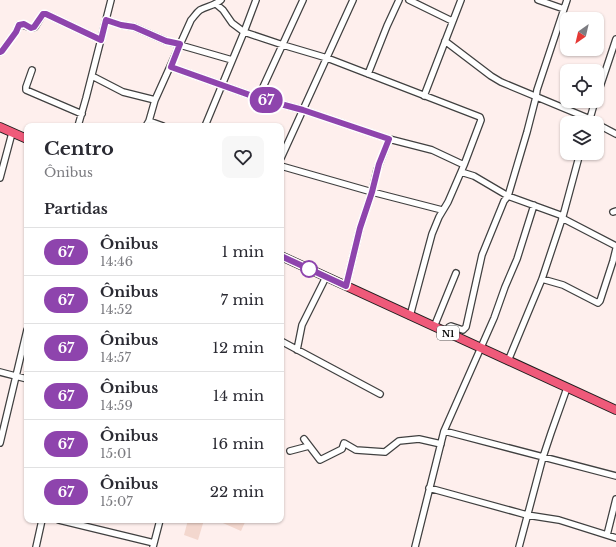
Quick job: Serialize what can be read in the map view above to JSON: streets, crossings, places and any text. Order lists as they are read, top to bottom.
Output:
{
  "streets": {
    "highway": ["N1"]
  },
  "lines": ["bus line 67"],
  "north": "bottom left",
  "page": {
    "on_map": "67",
    "heading": [
      ["Centro", "Ônibus"],
      "Partidas"
    ],
    "list": [
      {
        "mark": "67",
        "name": "Ônibus",
        "note": "14:46",
        "value": "1 min"
      },
      {
        "mark": "67",
        "name": "Ônibus",
        "note": "14:52",
        "value": "7 min"
      },
      {
        "mark": "67",
        "name": "Ônibus",
        "note": "14:57",
        "value": "12 min"
      },
      {
        "mark": "67",
        "name": "Ônibus",
        "note": "14:59",
        "value": "14 min"
      },
      {
        "mark": "67",
        "name": "Ônibus",
        "note": "15:01",
        "value": "16 min"
      },
      {
        "mark": "67",
        "name": "Ônibus",
        "note": "15:07",
        "value": "22 min"
      }
    ]
  }
}
